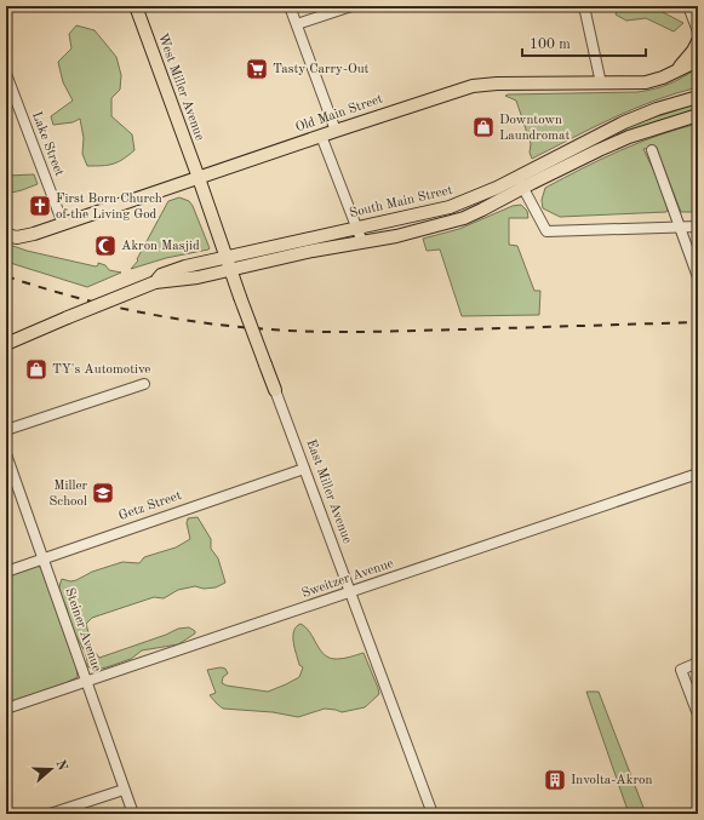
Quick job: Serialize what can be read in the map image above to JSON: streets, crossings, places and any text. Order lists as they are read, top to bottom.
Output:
{
  "streets": {
    "main road": [
      "West Miller Avenue",
      "Old Main Street",
      "South Main Street",
      "East Miller Avenue"
    ],
    "street": [
      "Lake Street",
      "Getz Street",
      "Sweitzer Avenue",
      "Steiner Avenue"
    ]
  },
  "crossings": [
    ["West Miller Avenue", "Old Main Street"],
    ["West Miller Avenue", "East Miller Avenue"],
    ["Old Main Street", "Lake Street"],
    ["Old Main Street", "East Miller Avenue"],
    ["South Main Street", "East Miller Avenue"],
    ["East Miller Avenue", "Getz Street"],
    ["East Miller Avenue", "Sweitzer Avenue"],
    ["Getz Street", "Steiner Avenue"],
    ["Sweitzer Avenue", "Steiner Avenue"]
  ],
  "places": {
    "supermarket": ["Tasty Carry-Out"],
    "shop": ["Downtown Laundromat", "TY's Automotive"],
    "church": ["First Born Church of the Living God"],
    "mosque": ["Akron Masjid"],
    "school or university": ["Miller School"],
    "building": ["Involta-Akron"]
  },
  "scale_bar": "100 m",
  "north": "right"
}
